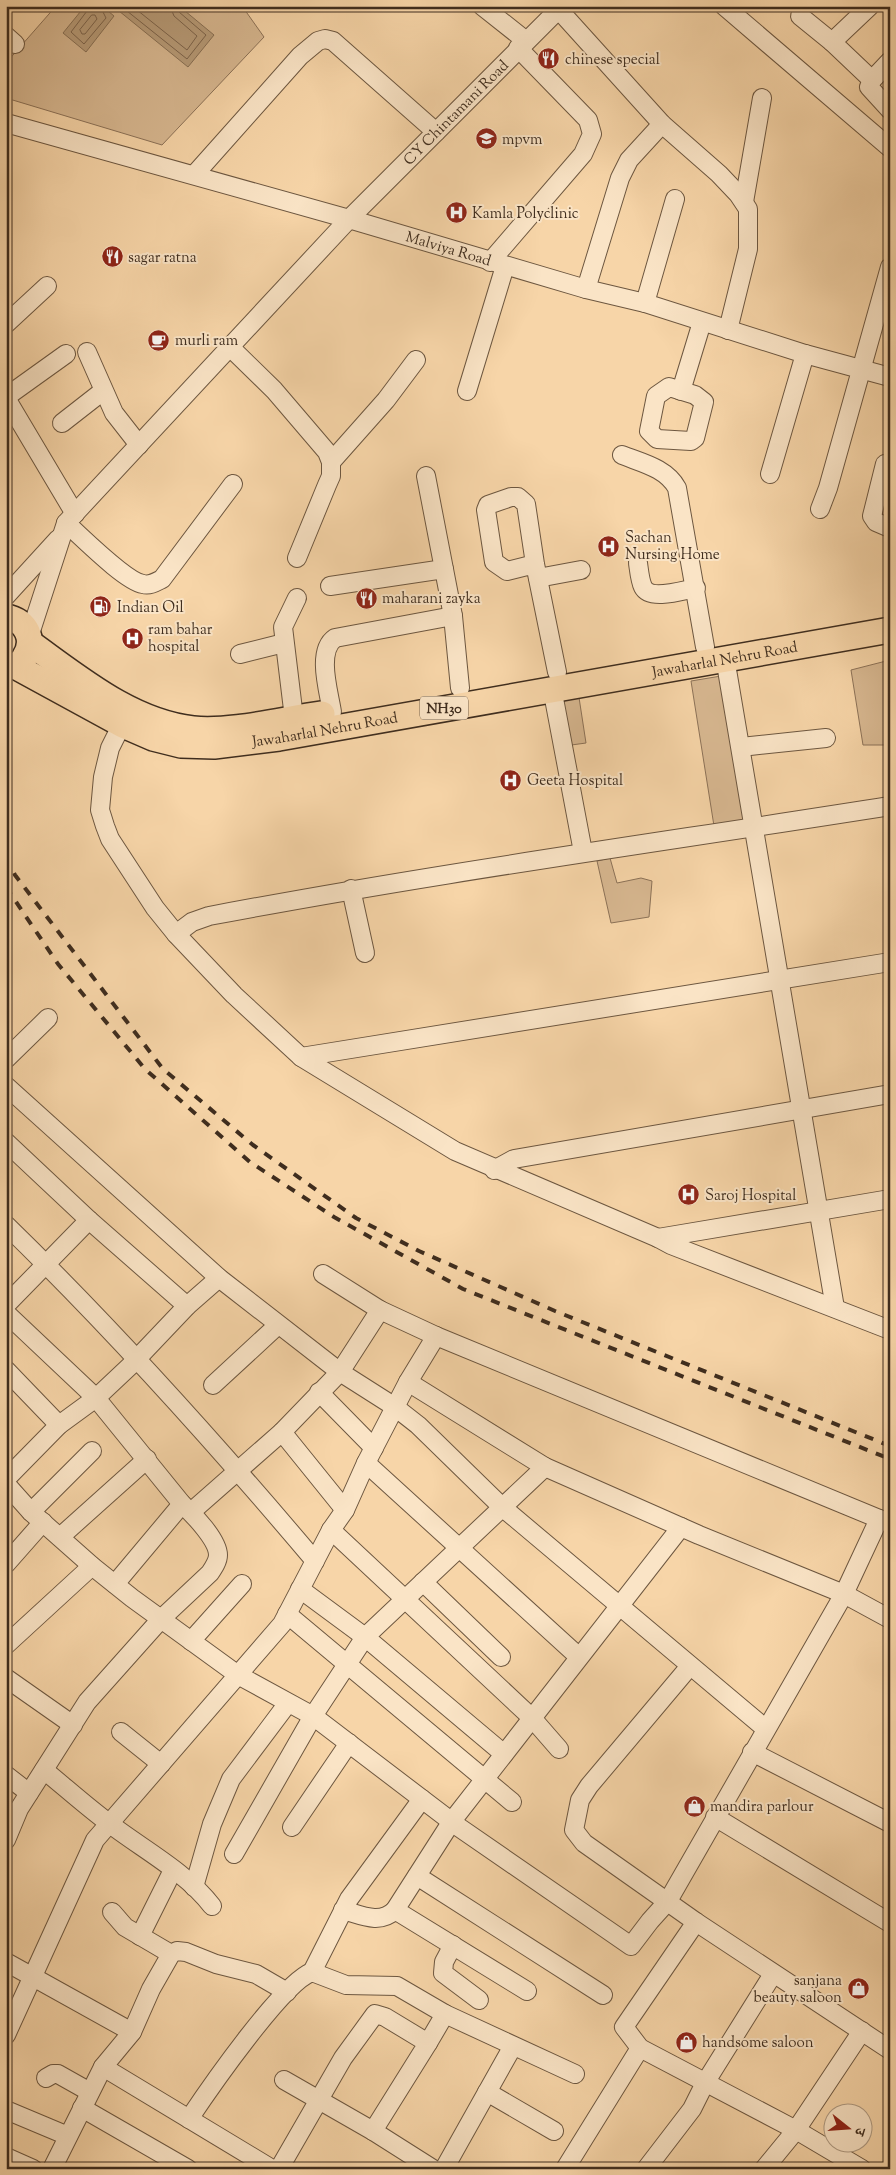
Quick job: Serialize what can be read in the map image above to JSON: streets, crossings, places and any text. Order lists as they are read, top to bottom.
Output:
{
  "streets": {
    "highway": ["Jawaharlal Nehru Road", "NH30"],
    "street": ["CY Chintamani Road", "Malviya Road"]
  },
  "crossings": [
    ["CY Chintamani Road", "Malviya Road"]
  ],
  "places": {
    "restaurant": ["chinese special", "sagar ratna", "maharani zayka"],
    "school or university": ["mpvm"],
    "hospital": [
      "Kamla Polyclinic",
      "Sachan Nursing Home",
      "ram bahar hospital",
      "Geeta Hospital",
      "Saroj Hospital"
    ],
    "cafe": ["murli ram"],
    "fuel station": ["Indian Oil"],
    "shop": ["mandira parlour", "sanjana beauty saloon", "handsome saloon"]
  },
  "north": "right"
}
